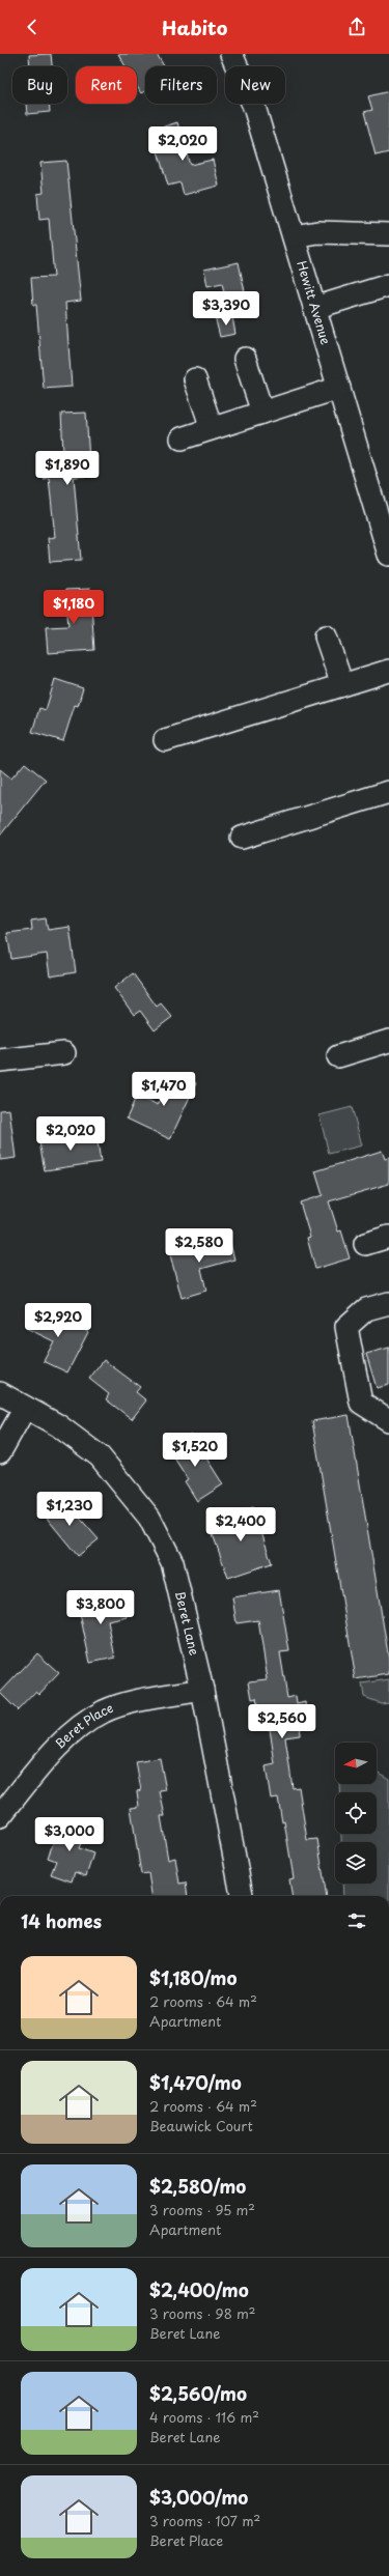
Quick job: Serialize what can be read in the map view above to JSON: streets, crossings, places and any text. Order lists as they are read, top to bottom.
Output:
{
  "streets": {
    "street": ["Hewitt Avenue", "Beret Lane", "Beret Place"]
  },
  "crossings": [
    ["Beret Lane", "Beret Place"]
  ],
  "north": "left",
  "page": {
    "header": "Habito",
    "chip": [
      "Buy",
      "Rent",
      "Filters",
      "New"
    ],
    "price": [
      "$2,020",
      "$3,390",
      "$1,890",
      "$1,180",
      "$1,470",
      "$2,020",
      "$2,580",
      "$2,920",
      "$1,520",
      "$1,230",
      "$2,400",
      "$3,800",
      "$2,560",
      "$3,000"
    ],
    "heading": "14 homes",
    "list": [
      {
        "name": "$1,180/mo",
        "note": "2 rooms · 64 m² · Apartment"
      },
      {
        "name": "$1,470/mo",
        "note": "2 rooms · 64 m² · Beauwick Court"
      },
      {
        "name": "$2,580/mo",
        "note": "3 rooms · 95 m² · Apartment"
      },
      {
        "name": "$2,400/mo",
        "note": "3 rooms · 98 m² · Beret Lane"
      },
      {
        "name": "$2,560/mo",
        "note": "4 rooms · 116 m² · Beret Lane"
      },
      {
        "name": "$3,000/mo",
        "note": "3 rooms · 107 m² · Beret Place"
      }
    ]
  }
}
